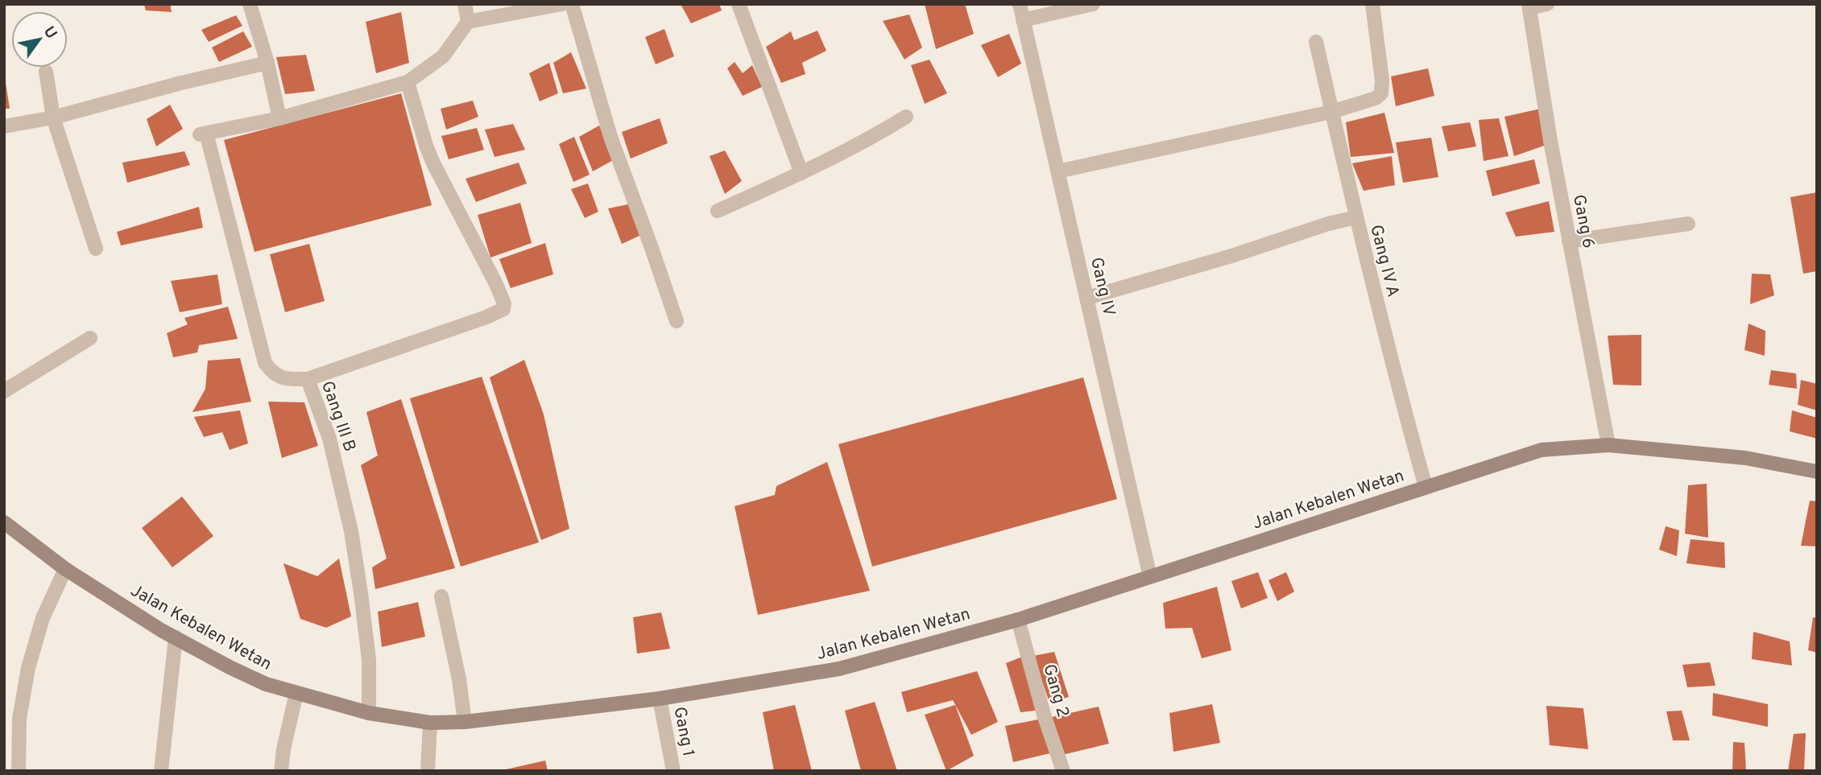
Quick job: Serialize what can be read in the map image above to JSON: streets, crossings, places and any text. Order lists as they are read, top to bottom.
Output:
{
  "streets": {
    "main road": ["Jalan Kebalen Wetan"],
    "street": [
      "Gang 6",
      "Gang IV A",
      "Gang IV",
      "Gang III B",
      "Gang 2",
      "Gang 1"
    ]
  },
  "crossings": [
    ["Gang 6", "Jalan Kebalen Wetan"],
    ["Gang IV A", "Jalan Kebalen Wetan"],
    ["Gang IV", "Jalan Kebalen Wetan"],
    ["Gang III B", "Jalan Kebalen Wetan"],
    ["Jalan Kebalen Wetan", "Gang 2"],
    ["Jalan Kebalen Wetan", "Gang 1"]
  ],
  "north": "top right"
}
